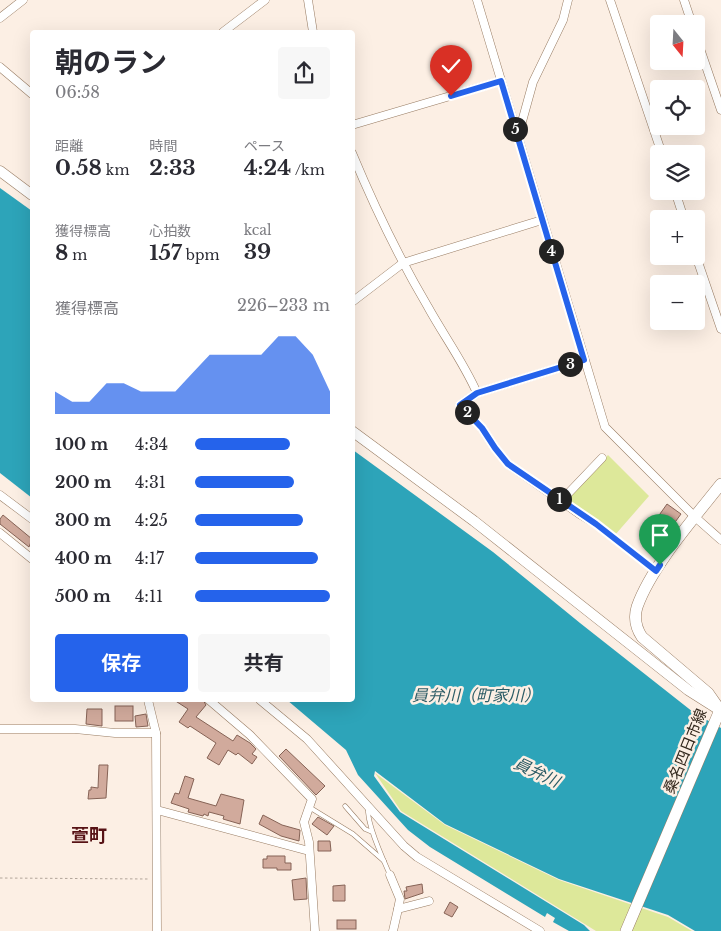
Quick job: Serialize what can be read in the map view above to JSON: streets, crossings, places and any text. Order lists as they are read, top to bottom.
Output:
{
  "streets": {
    "main road": ["桑名四日市線"]
  },
  "districts": ["萱町"],
  "water": ["員弁川（町家川）", "員弁川"],
  "north": "bottom",
  "page": {
    "map_buttons": ["+", "−"],
    "heading": ["朝のラン", "06:58"],
    "stats": [
      ["距離", "0.58 km"],
      ["時間", "2:33"],
      ["ペース", "4:24 /km"],
      ["獲得標高", "8 m"],
      ["心拍数", "157 bpm"],
      ["kcal", "39"]
    ],
    "pins": [
      "5",
      "4",
      "3",
      "2",
      "1"
    ],
    "chart": ["獲得標高", "226–233 m"],
    "list": [
      {
        "name": "100 m",
        "note": "4:34"
      },
      {
        "name": "200 m",
        "note": "4:31"
      },
      {
        "name": "300 m",
        "note": "4:25"
      },
      {
        "name": "400 m",
        "note": "4:17"
      },
      {
        "name": "500 m",
        "note": "4:11"
      }
    ],
    "buttons": ["保存", "共有"]
  }
}
